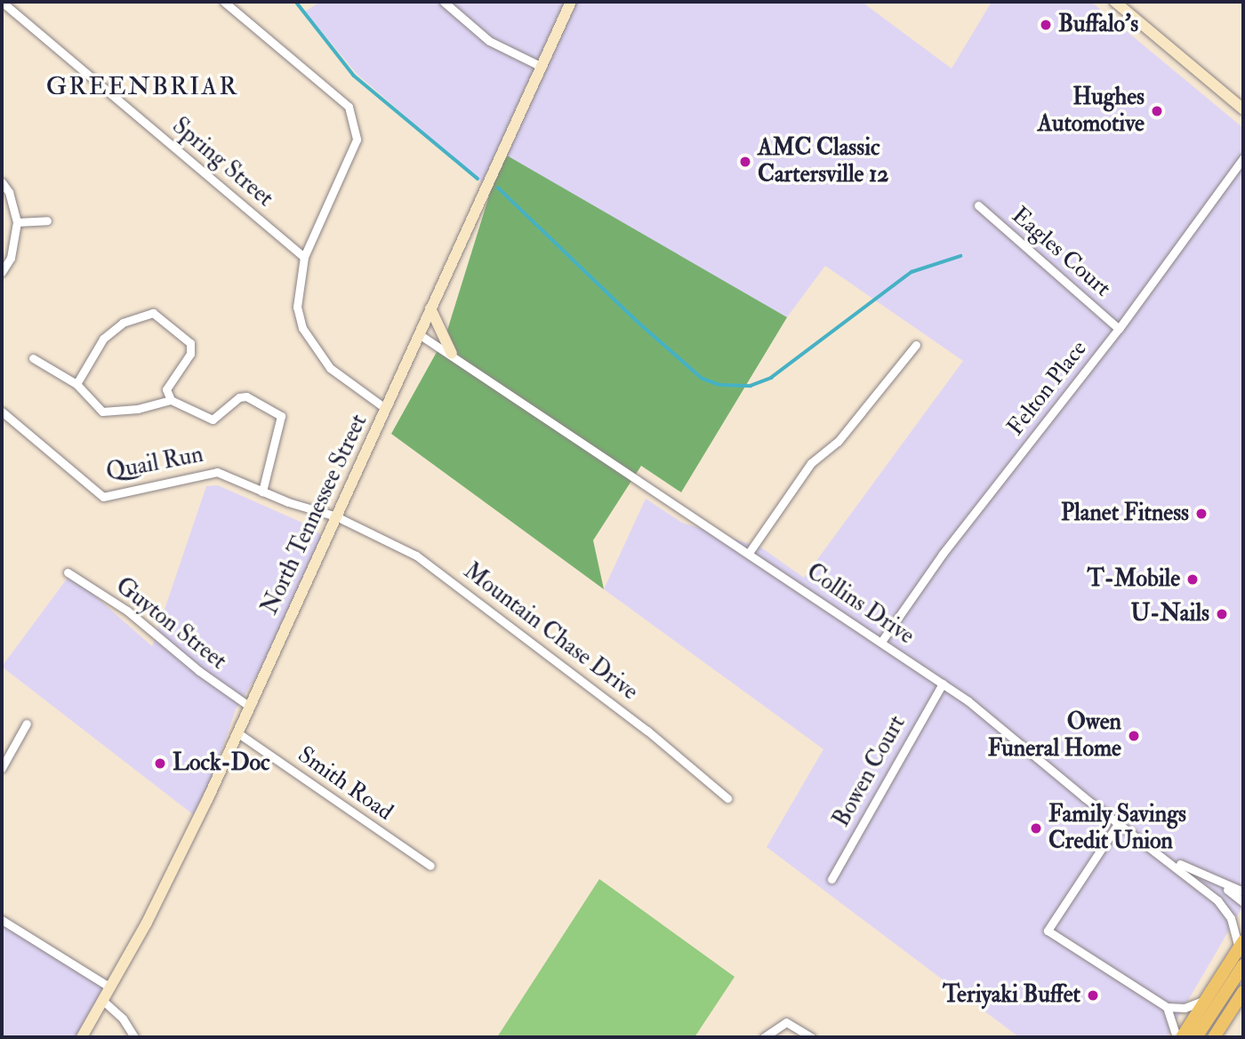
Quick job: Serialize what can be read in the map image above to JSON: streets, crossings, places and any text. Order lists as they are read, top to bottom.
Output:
{
  "streets": {
    "main road": ["North Tennessee Street"],
    "street": [
      "Spring Street",
      "Eagles Court",
      "Felton Place",
      "Quail Run",
      "Collins Drive",
      "Guyton Street",
      "Mountain Chase Drive",
      "Bowen Court",
      "Smith Road"
    ]
  },
  "crossings": [
    ["Eagles Court", "Felton Place"],
    ["Felton Place", "Collins Drive"],
    ["Quail Run", "North Tennessee Street"],
    ["Quail Run", "Mountain Chase Drive"],
    ["North Tennessee Street", "Collins Drive"],
    ["North Tennessee Street", "Guyton Street"],
    ["North Tennessee Street", "Mountain Chase Drive"],
    ["North Tennessee Street", "Smith Road"],
    ["Collins Drive", "Bowen Court"]
  ],
  "districts": ["GREENBRIAR"],
  "places": [
    "Buffalo's",
    "Hughes Automotive",
    "AMC Classic Cartersville 12",
    "Planet Fitness",
    "T-Mobile",
    "U-Nails",
    "Owen Funeral Home",
    "Lock-Doc",
    "Family Savings Credit Union",
    "Teriyaki Buffet"
  ]
}
